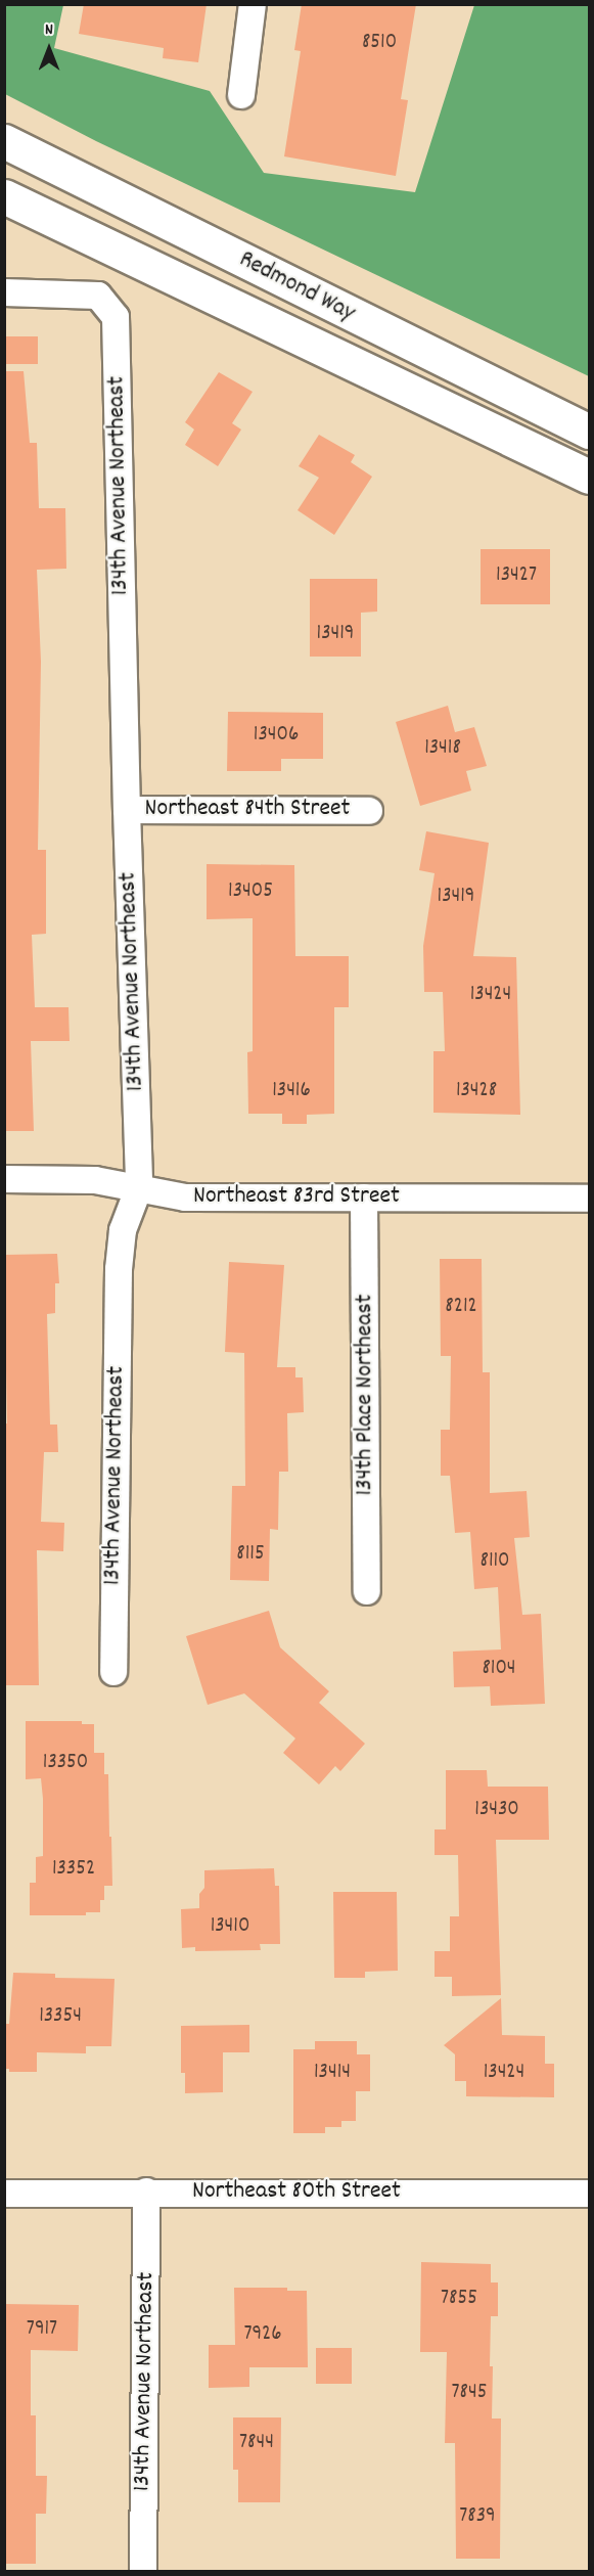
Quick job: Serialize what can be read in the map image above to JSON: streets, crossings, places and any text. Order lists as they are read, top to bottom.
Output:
{
  "streets": {
    "main road": ["Redmond Way"],
    "street": [
      "134th Avenue Northeast",
      "Northeast 84th Street",
      "Northeast 83rd Street",
      "134th Place Northeast",
      "Northeast 80th Street"
    ]
  },
  "crossings": [
    ["134th Avenue Northeast", "Northeast 84th Street"],
    ["134th Avenue Northeast", "Northeast 83rd Street"],
    ["134th Avenue Northeast", "Northeast 80th Street"],
    ["Northeast 83rd Street", "134th Place Northeast"]
  ],
  "house_numbers": [
    "8510",
    "13427",
    "13419",
    "13406",
    "13418",
    "13405",
    "13419",
    "13424",
    "13416",
    "13428",
    "8212",
    "8115",
    "8110",
    "8104",
    "13350",
    "13430",
    "13352",
    "13410",
    "13354",
    "13414",
    "13424",
    "7855",
    "7917",
    "7926",
    "7845",
    "7844",
    "7839"
  ],
  "north": "top"
}
